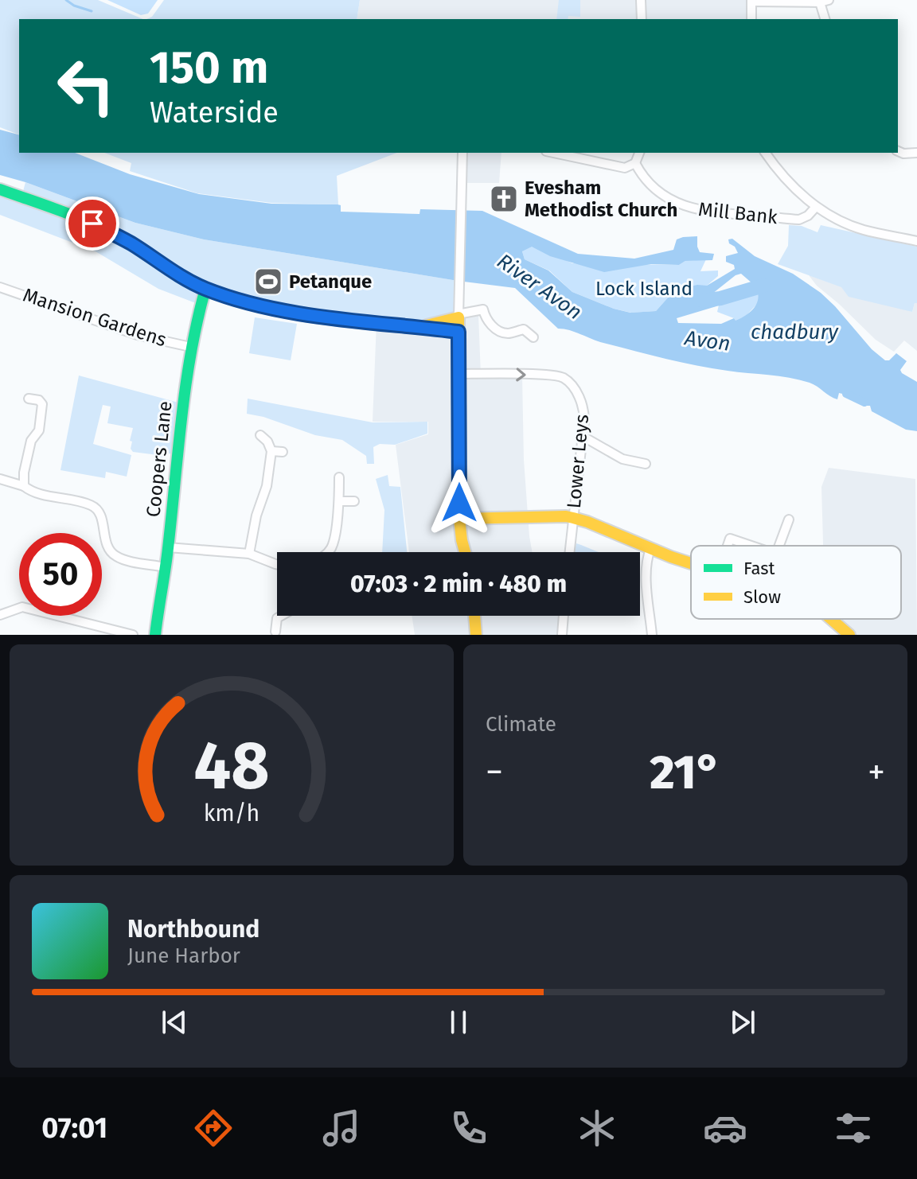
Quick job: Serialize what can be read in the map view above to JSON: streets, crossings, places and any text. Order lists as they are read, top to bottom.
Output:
{
  "streets": {
    "main road": ["Coopers Lane"],
    "street": ["Mill Bank", "Mansion Gardens", "Lower Leys"]
  },
  "crossings": [
    ["Mansion Gardens", "Coopers Lane"]
  ],
  "one_way": ["Lower Leys"],
  "water": ["River Avon", "chadbury", "Avon"],
  "parks": ["Lock Island"],
  "places": {
    "church": ["Evesham Methodist Church"],
    "sports": ["Petanque"]
  },
  "legend": ["Fast", "Slow"],
  "page": {
    "turn": ["150 m", "Waterside"],
    "limit": "50",
    "trip": "07:03 · 2 min · 480 m",
    "tile": "Climate",
    "heat": ["−", "21°", "+"],
    "song": ["Northbound", "June Harbor"],
    "tabs": "07:01",
    "gauge": ["48", "km/h"]
  }
}
